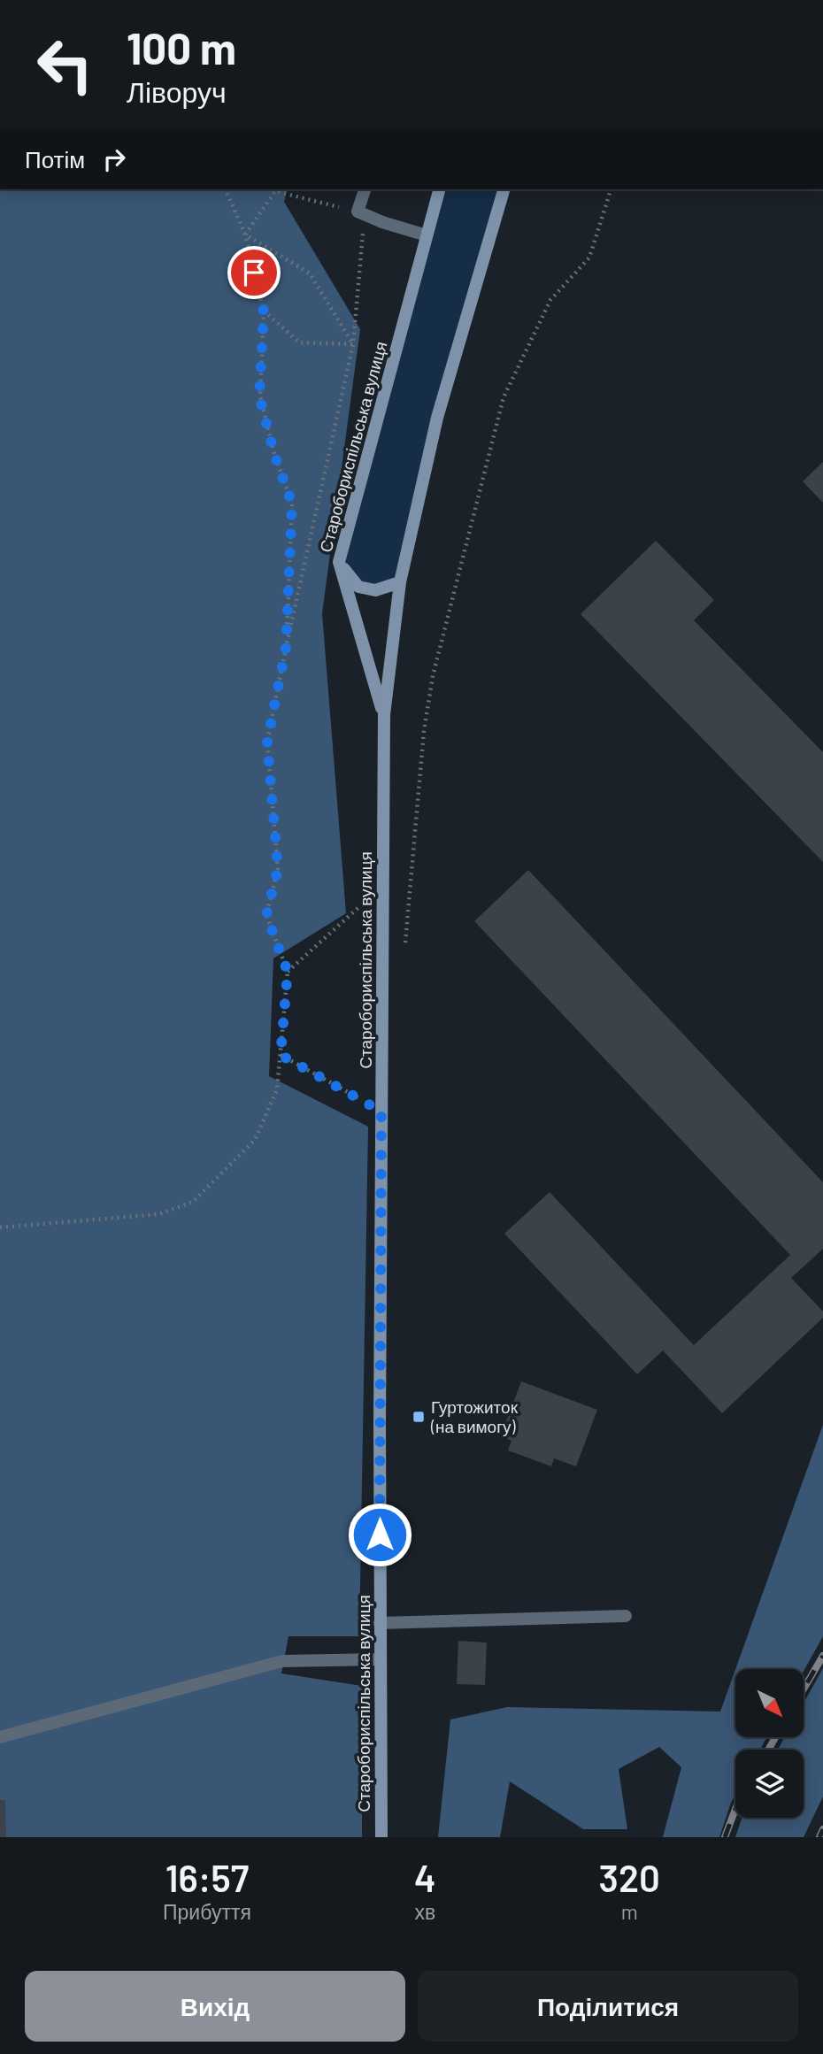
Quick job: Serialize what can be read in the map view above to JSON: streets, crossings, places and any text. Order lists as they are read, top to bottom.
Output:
{
  "streets": {
    "main road": ["Старобориспільська вулиця"]
  },
  "places": {
    "transit": ["Гуртожиток (на вимогу)"]
  },
  "north": "bottom right",
  "page": {
    "turn": ["100 m", "Ліворуч"],
    "then": "Потім",
    "eta": [
      "16:57",
      "Прибуття",
      "4",
      "хв",
      "320",
      "m"
    ],
    "buttons": ["Вихід", "Поділитися"]
  }
}
